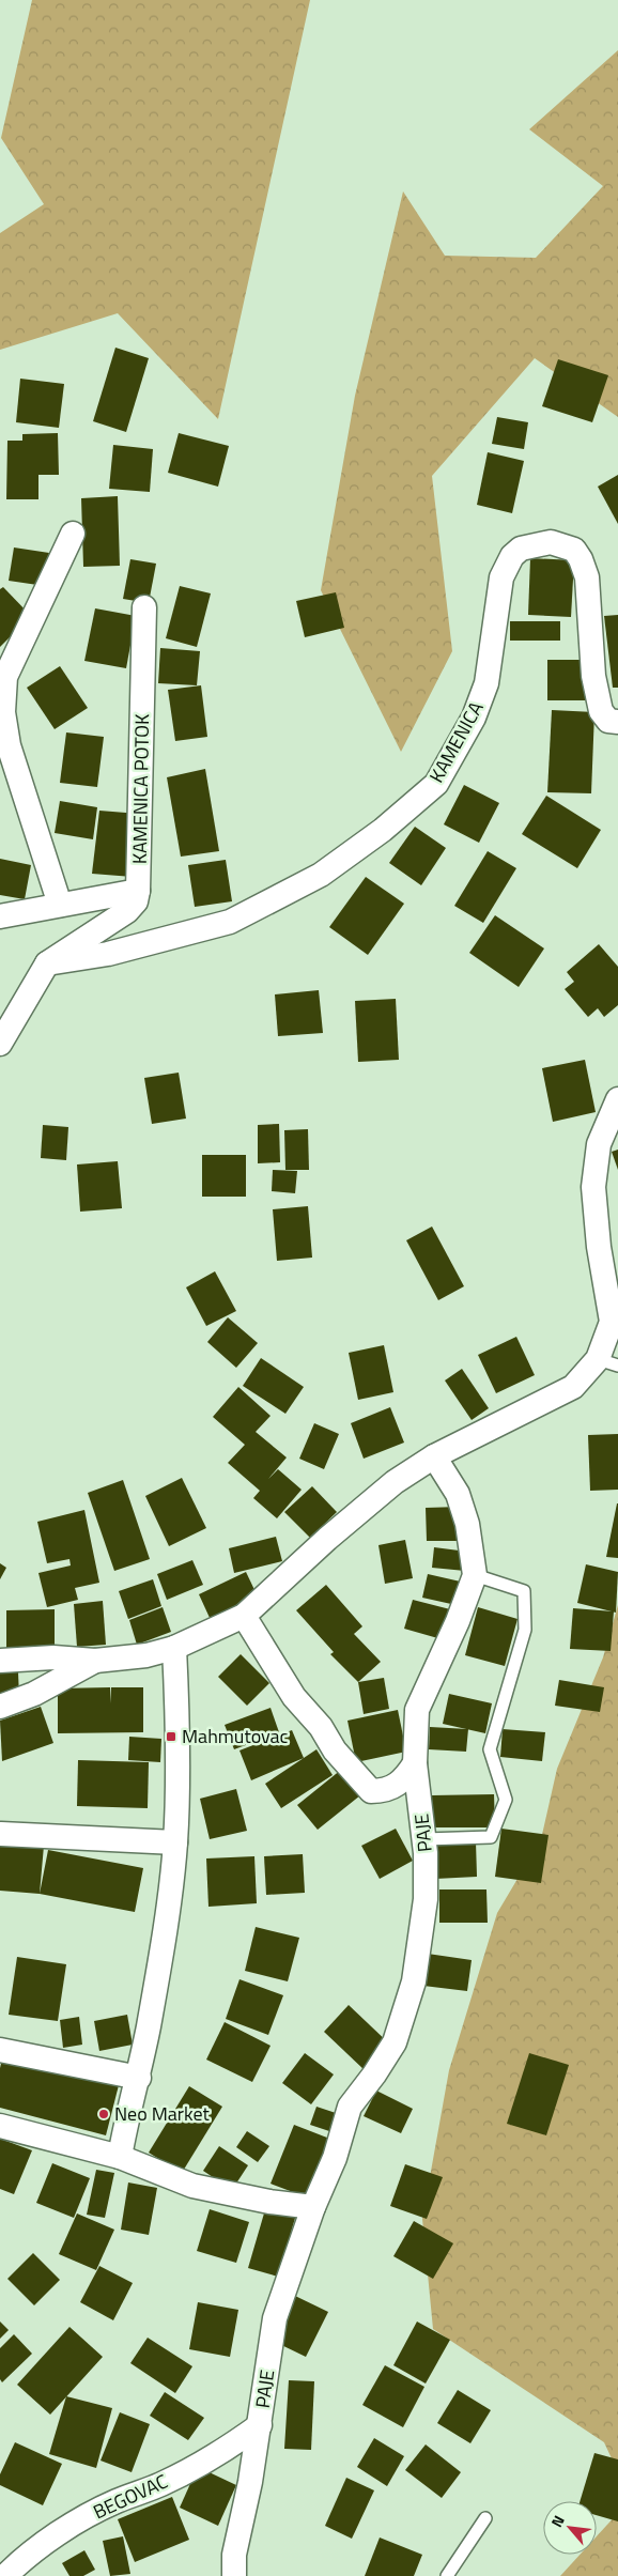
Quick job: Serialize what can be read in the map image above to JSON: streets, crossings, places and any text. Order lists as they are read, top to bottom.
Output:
{
  "streets": {
    "street": [
      "KAMENICA",
      "KAMENICA POTOK",
      "PAJE",
      "BEGOVAC"
    ]
  },
  "crossings": [
    ["PAJE", "BEGOVAC"]
  ],
  "places": {
    "transit": ["Mahmutovac"],
    "other": ["Neo Market"]
  },
  "north": "top left"
}
